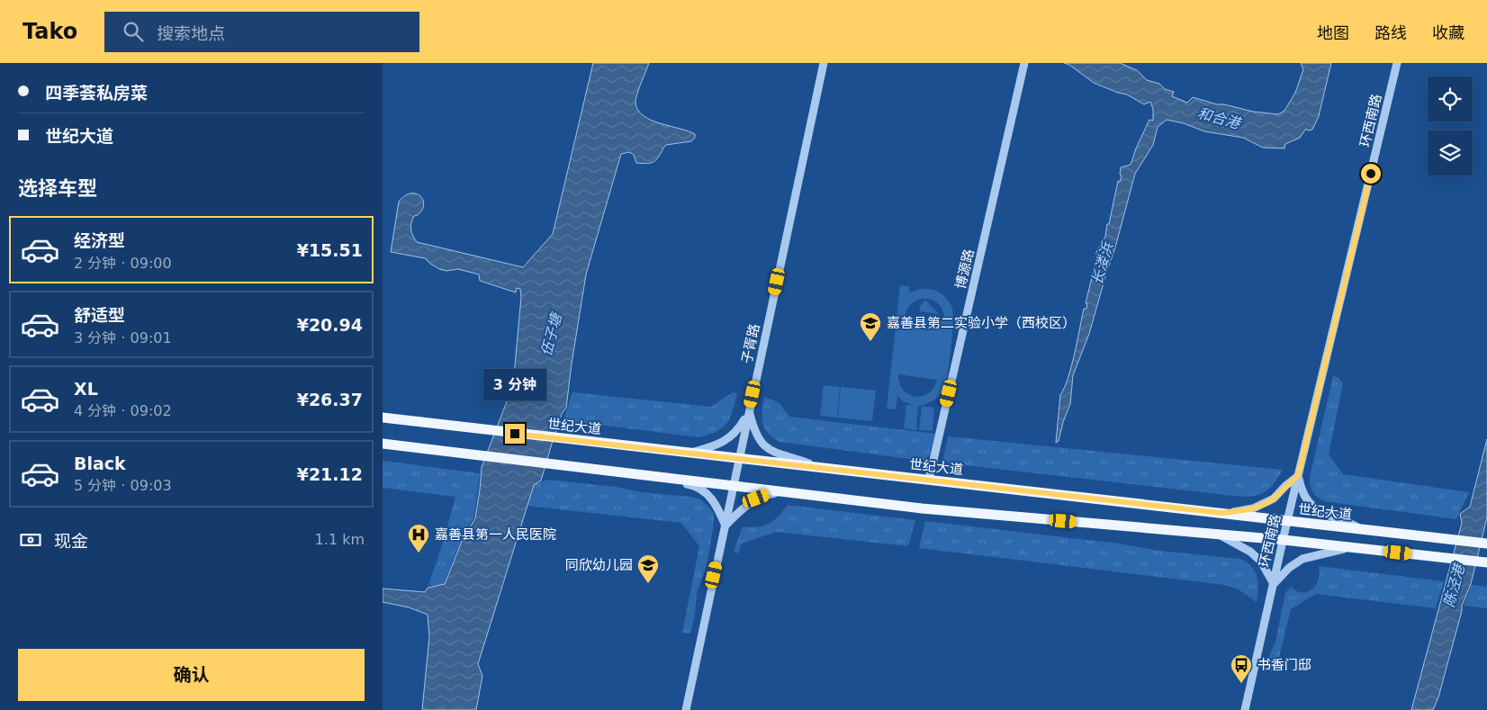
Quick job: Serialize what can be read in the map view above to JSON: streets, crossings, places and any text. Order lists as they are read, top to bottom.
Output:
{
  "streets": {
    "main road": ["世纪大道"],
    "street": ["环西南路", "博源路", "子胥路"]
  },
  "crossings": [
    ["环西南路", "世纪大道"],
    ["博源路", "世纪大道"],
    ["子胥路", "世纪大道"]
  ],
  "water": [
    "和合港",
    "长溇浜",
    "伍子塘",
    "陈泾港"
  ],
  "places": {
    "school or university": ["嘉善县第二实验小学（西校区）", "同欣幼儿园"],
    "hospital": ["嘉善县第一人民医院"],
    "bus stop": ["书香门邸"]
  },
  "page": {
    "header": "Tako",
    "search": "搜索地点",
    "nav": ["地图", "路线", "收藏"],
    "banner": ["四季荟私房菜", "世纪大道"],
    "heading": "选择车型",
    "list": [
      {
        "name": "经济型",
        "note": "2 分钟 · 09:00",
        "value": "¥15.51"
      },
      {
        "name": "舒适型",
        "note": "3 分钟 · 09:01",
        "value": "¥20.94"
      },
      {
        "name": "XL",
        "note": "4 分钟 · 09:02",
        "value": "¥26.37"
      },
      {
        "name": "Black",
        "note": "5 分钟 · 09:03",
        "value": "¥21.12"
      }
    ],
    "bubble": "3 分钟",
    "pay": ["现金", "1.1 km"],
    "buttons": "确认"
  }
}
